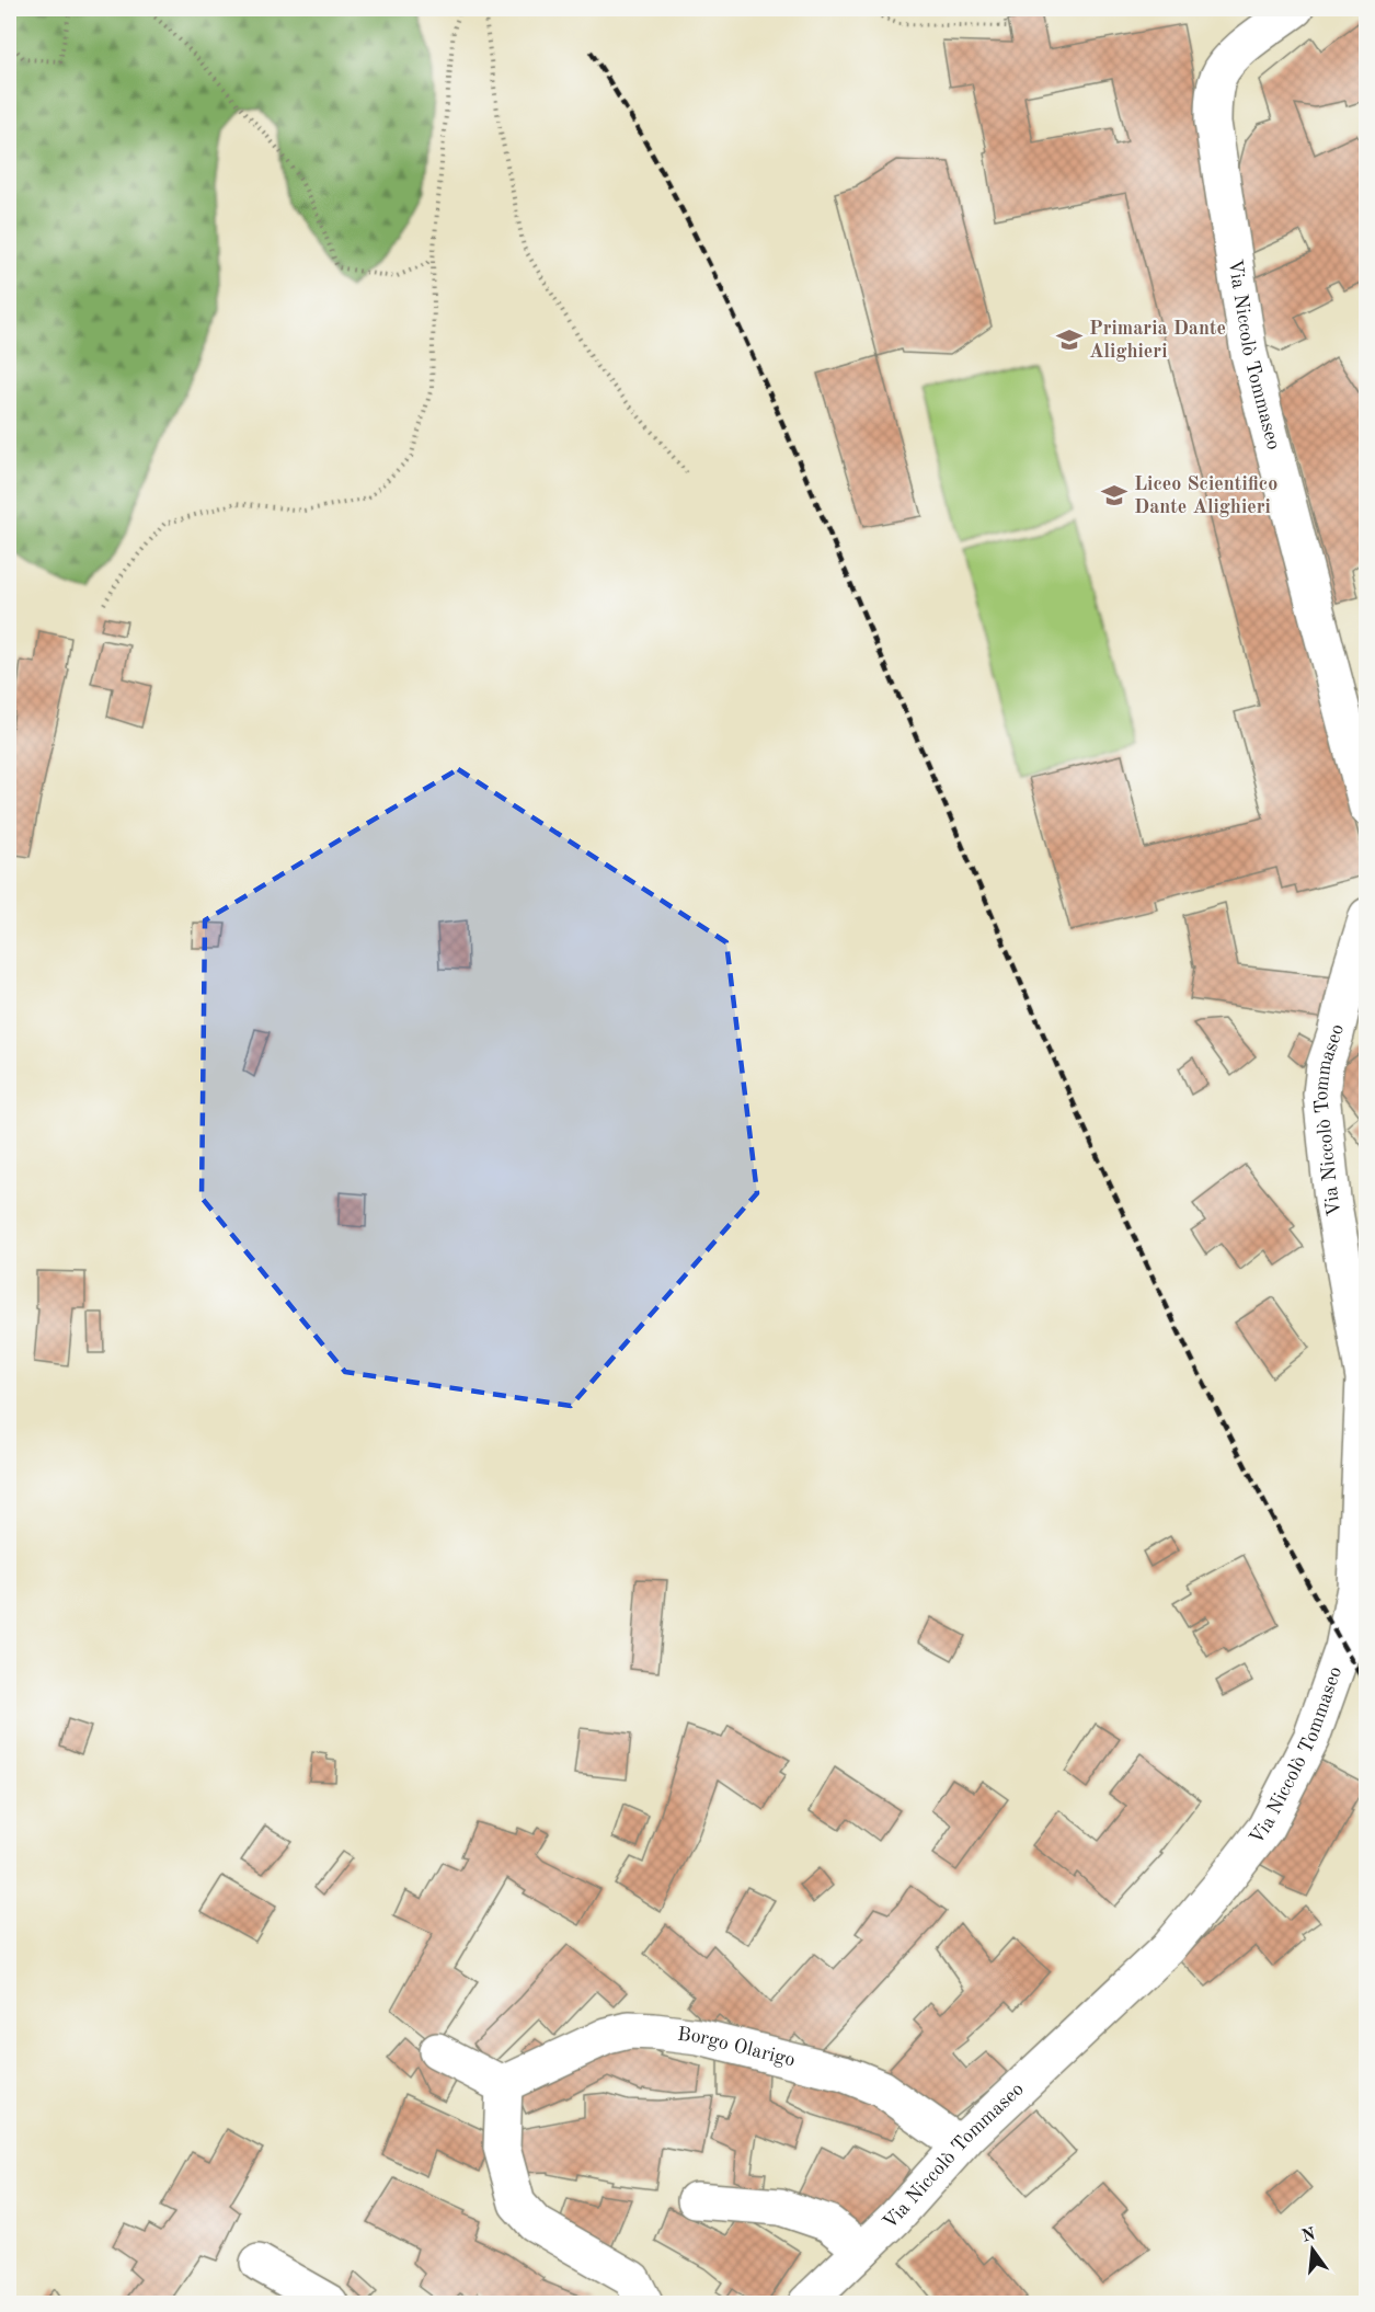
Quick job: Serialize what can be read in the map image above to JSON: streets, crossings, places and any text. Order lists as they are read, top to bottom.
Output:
{
  "streets": {
    "street": ["Via Niccolò Tommaseo", "Borgo Olarigo"]
  },
  "crossings": [
    ["Via Niccolò Tommaseo", "Borgo Olarigo"]
  ],
  "places": {
    "school or university": ["Primaria Dante Alighieri", "Liceo Scientifico Dante Alighieri"]
  },
  "north": "top"
}
